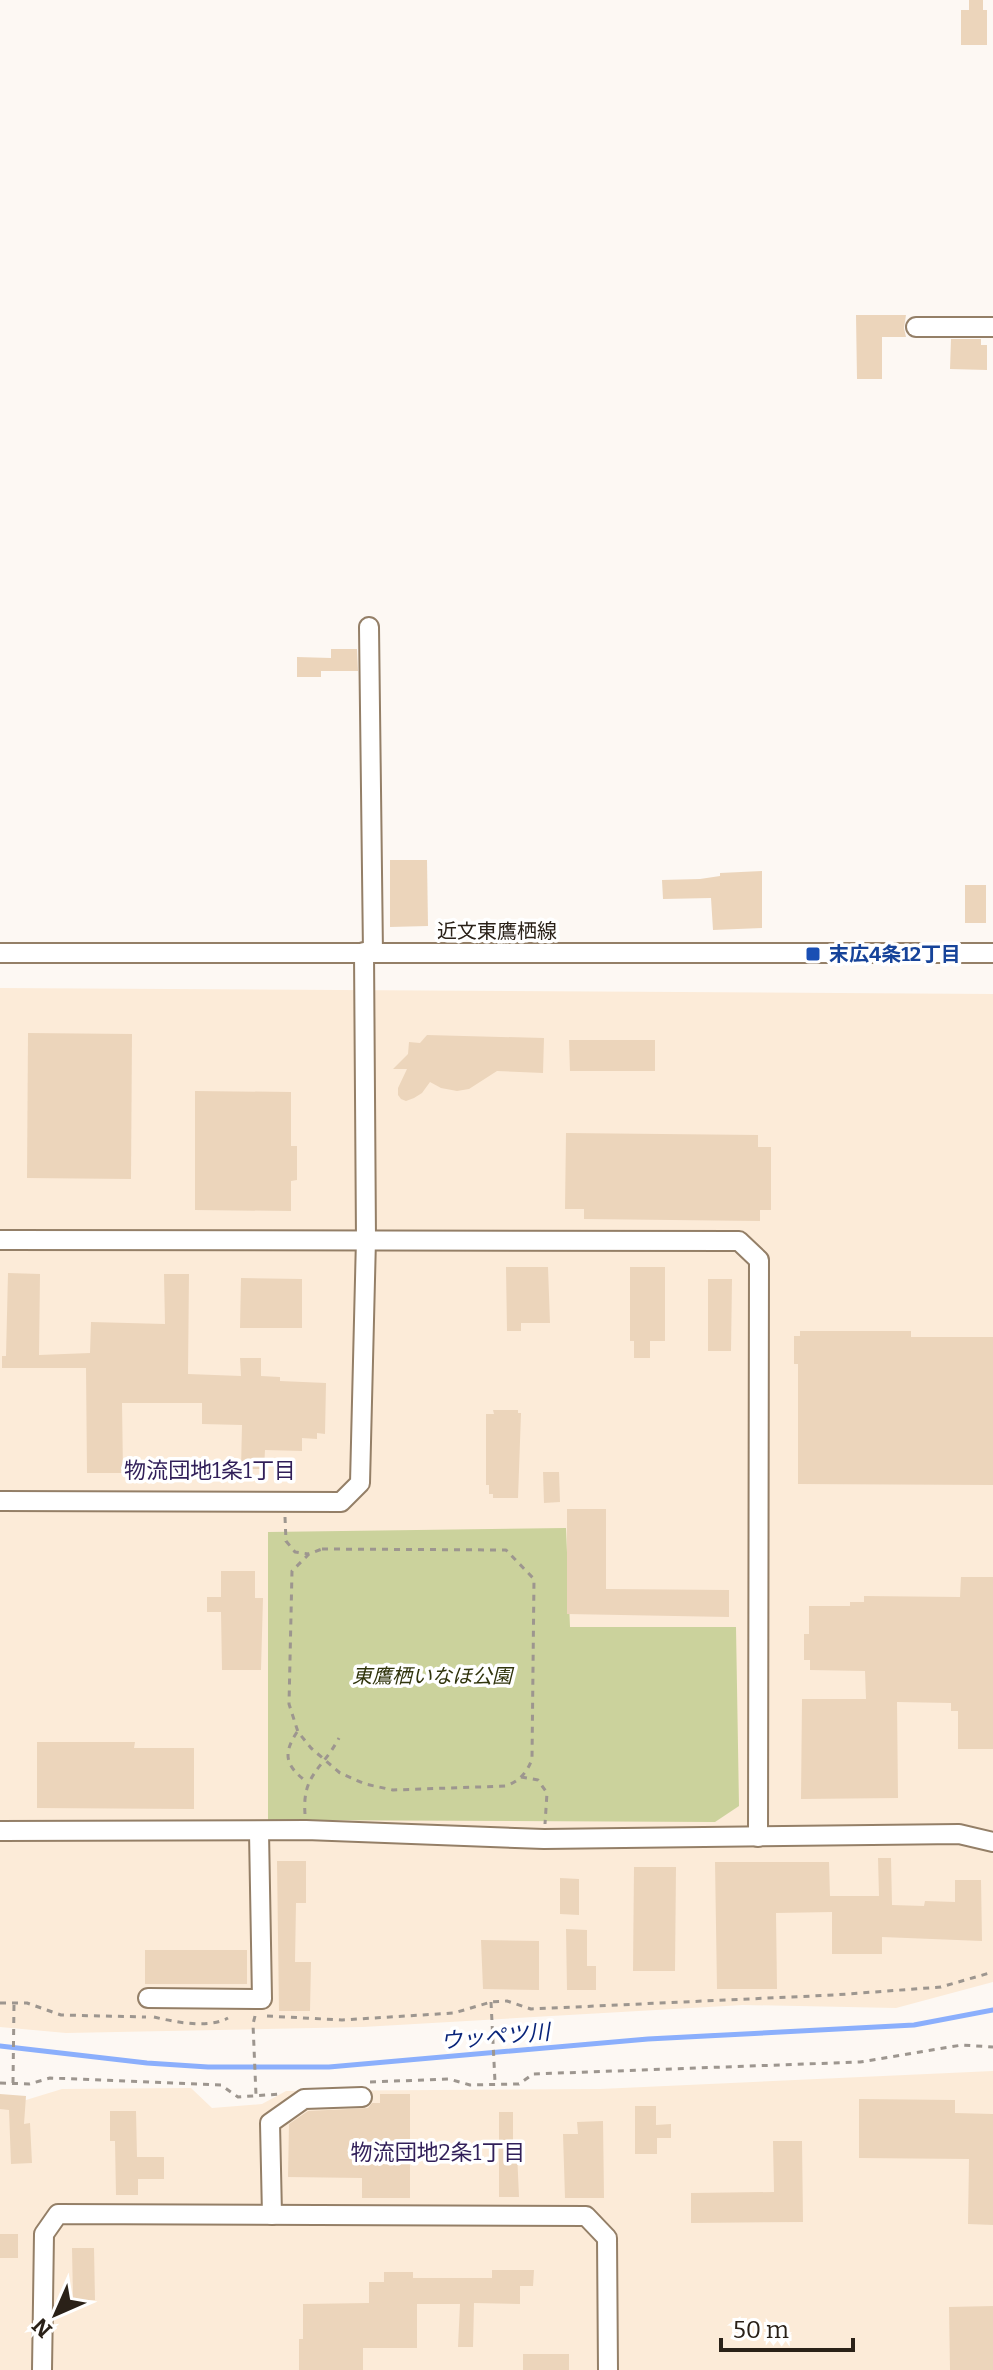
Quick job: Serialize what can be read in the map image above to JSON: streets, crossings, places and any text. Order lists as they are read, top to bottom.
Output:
{
  "streets": {
    "street": ["近文東鷹栖線"]
  },
  "districts": ["物流団地1条1丁目", "物流団地2条1丁目"],
  "water": ["ウッペツ川"],
  "parks": ["東鷹栖いなほ公園"],
  "places": {
    "transit": ["末広4条12丁目"]
  },
  "scale_bar": "50 m",
  "north": "bottom left"
}
